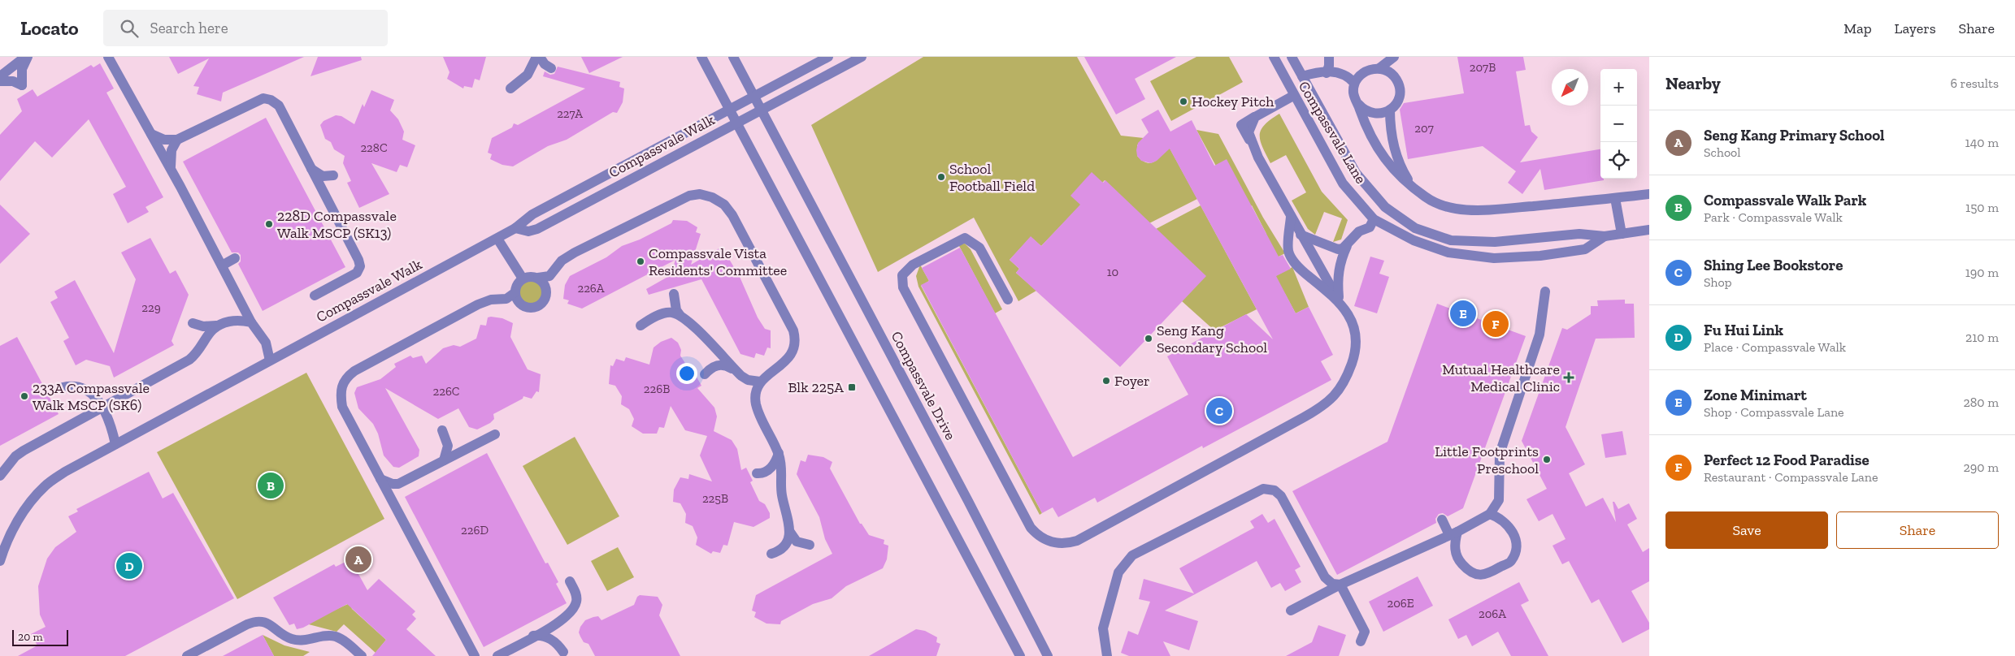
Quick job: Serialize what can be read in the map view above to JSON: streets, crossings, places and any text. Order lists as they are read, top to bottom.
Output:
{
  "streets": {
    "street": ["Compassvale Lane", "Compassvale Walk", "Compassvale Drive"]
  },
  "crossings": [
    ["Compassvale Walk", "Compassvale Drive"]
  ],
  "places": {
    "other": [
      "Hockey Pitch",
      "School Football Field",
      "228D Compassvale Walk MSCP (SK13)",
      "Compassvale Vista Residents' Committee",
      "Seng Kang Secondary School",
      "Foyer",
      "233A Compassvale Walk MSCP (SK6)",
      "Little Footprints Preschool"
    ],
    "health": ["Mutual Healthcare Medical Clinic"],
    "transit": ["Blk 225A"]
  },
  "house_numbers": [
    "207B",
    "227A",
    "207",
    "228C",
    "10",
    "226A",
    "229",
    "226B",
    "226C",
    "225B",
    "226D",
    "206E",
    "206A"
  ],
  "scale_bar": "20 m",
  "north": "bottom left",
  "page": {
    "header": "Locato",
    "search": "Search here",
    "nav": ["Map", "Layers", "Share"],
    "heading": ["Nearby", "6 results"],
    "map_buttons": ["+", "−"],
    "list": [
      {
        "mark": "A",
        "name": "Seng Kang Primary School",
        "note": "School",
        "value": "140 m"
      },
      {
        "mark": "B",
        "name": "Compassvale Walk Park",
        "note": "Park · Compassvale Walk",
        "value": "150 m"
      },
      {
        "mark": "C",
        "name": "Shing Lee Bookstore",
        "note": "Shop",
        "value": "190 m"
      },
      {
        "mark": "D",
        "name": "Fu Hui Link",
        "note": "Place · Compassvale Walk",
        "value": "210 m"
      },
      {
        "mark": "E",
        "name": "Zone Minimart",
        "note": "Shop · Compassvale Lane",
        "value": "280 m"
      },
      {
        "mark": "F",
        "name": "Perfect 12 Food Paradise",
        "note": "Restaurant · Compassvale Lane",
        "value": "290 m"
      }
    ],
    "pins": [
      "E",
      "F",
      "C",
      "B",
      "A",
      "D"
    ],
    "buttons": ["Save", "Share"],
    "scale": "20 m"
  }
}
